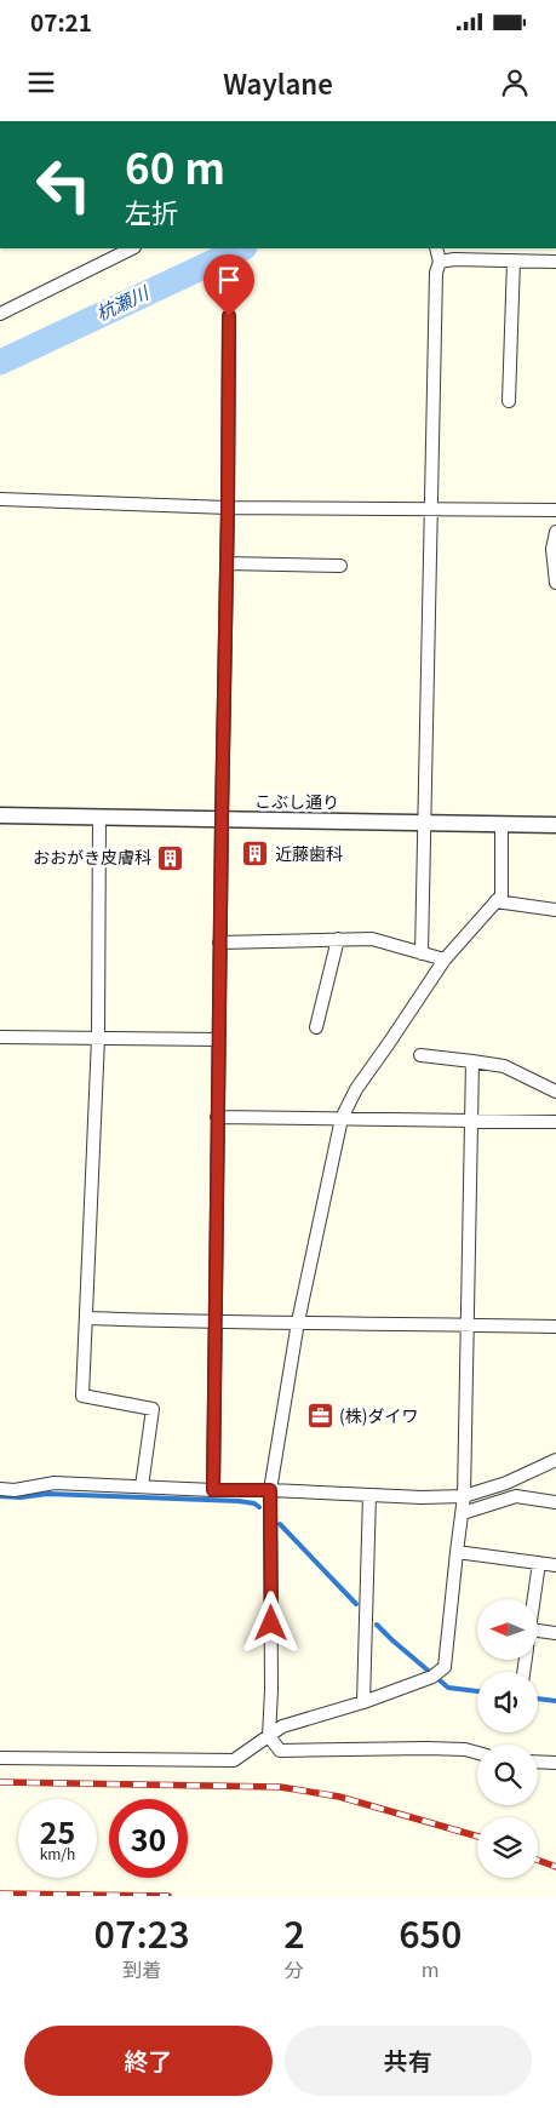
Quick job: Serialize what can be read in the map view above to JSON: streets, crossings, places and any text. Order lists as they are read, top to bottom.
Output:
{
  "streets": {
    "street": ["こぶし通り"]
  },
  "water": ["杭瀬川"],
  "places": {
    "building": ["近藤歯科", "おおがき皮膚科"],
    "office": ["(株)ダイワ"]
  },
  "north": "left",
  "page": {
    "status": "07:21",
    "header": "Waylane",
    "turn": ["60 m", "左折"],
    "speed": "25 km/h",
    "limit": "30",
    "eta": [
      "07:23",
      "到着",
      "2",
      "分",
      "650",
      "m"
    ],
    "buttons": ["終了", "共有"]
  }
}
